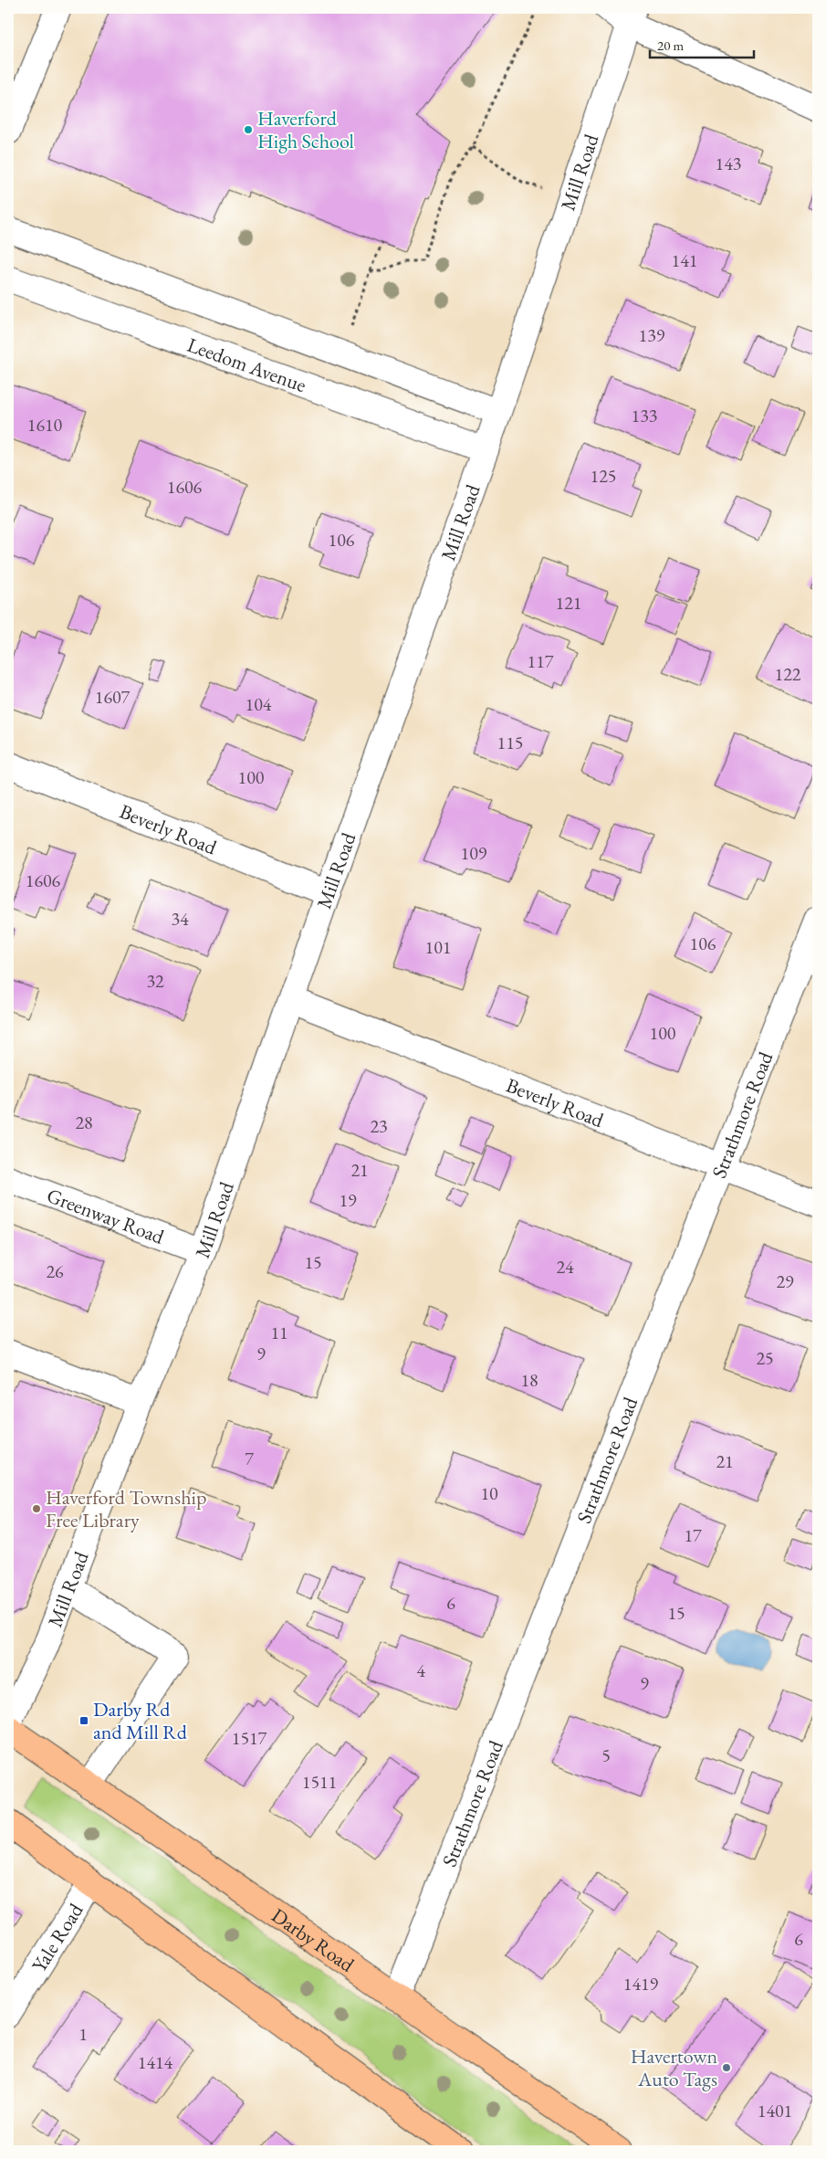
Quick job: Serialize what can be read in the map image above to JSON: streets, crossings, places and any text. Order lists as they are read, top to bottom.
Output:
{
  "streets": {
    "main road": ["Darby Road"],
    "street": [
      "Mill Road",
      "Leedom Avenue",
      "Beverly Road",
      "Strathmore Road",
      "Greenway Road",
      "Yale Road"
    ]
  },
  "crossings": [
    ["Mill Road", "Leedom Avenue"],
    ["Mill Road", "Beverly Road"],
    ["Mill Road", "Greenway Road"],
    ["Beverly Road", "Strathmore Road"],
    ["Strathmore Road", "Darby Road"]
  ],
  "places": {
    "other": ["Haverford High School", "Haverford Township Free Library", "Havertown Auto Tags"],
    "transit": ["Darby Rd and Mill Rd"]
  },
  "house_numbers": [
    "143",
    "141",
    "139",
    "133",
    "1610",
    "125",
    "1606",
    "106",
    "121",
    "117",
    "122",
    "1607",
    "104",
    "115",
    "100",
    "109",
    "1606",
    "34",
    "106",
    "101",
    "32",
    "100",
    "28",
    "23",
    "21",
    "19",
    "15",
    "24",
    "26",
    "29",
    "11",
    "9",
    "25",
    "18",
    "7",
    "21",
    "10",
    "17",
    "6",
    "15",
    "4",
    "9",
    "1517",
    "5",
    "1511",
    "6",
    "1419",
    "1",
    "1414",
    "1401"
  ],
  "scale_bar": "20 m"
}
